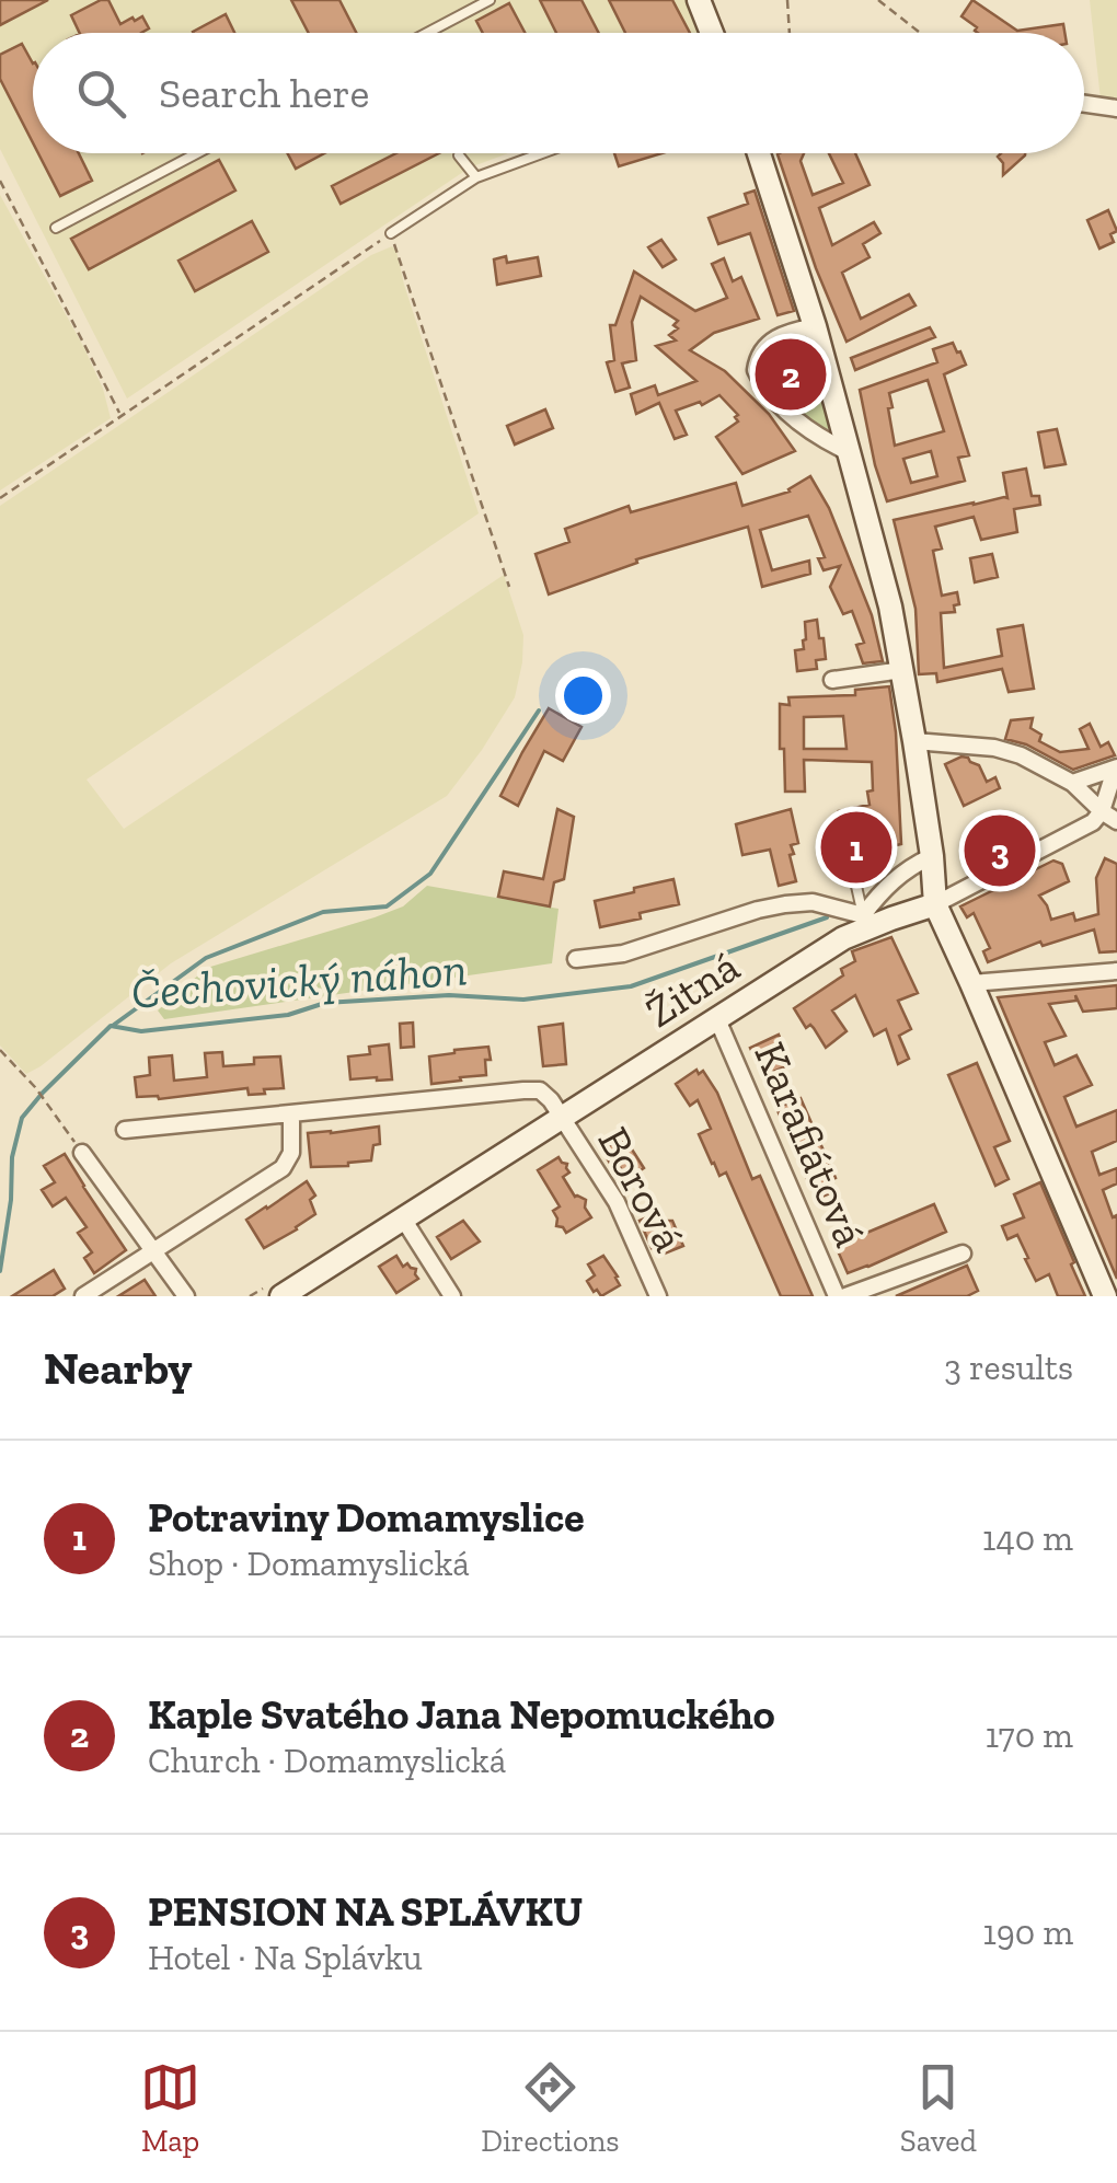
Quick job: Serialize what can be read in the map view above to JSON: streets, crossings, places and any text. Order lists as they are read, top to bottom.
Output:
{
  "streets": {
    "street": ["Žitná", "Karafiátová", "Borová"]
  },
  "crossings": [
    ["Žitná", "Karafiátová"],
    ["Žitná", "Borová"]
  ],
  "water": ["Čechovický náhon"],
  "page": {
    "search": "Search here",
    "pins": ["2", "1", "3"],
    "heading": ["Nearby", "3 results"],
    "list": [
      {
        "mark": "1",
        "name": "Potraviny Domamyslice",
        "note": "Shop · Domamyslická",
        "value": "140 m"
      },
      {
        "mark": "2",
        "name": "Kaple Svatého Jana Nepomuckého",
        "note": "Church · Domamyslická",
        "value": "170 m"
      },
      {
        "mark": "3",
        "name": "PENSION NA SPLÁVKU",
        "note": "Hotel · Na Splávku",
        "value": "190 m"
      }
    ],
    "nav": ["Map", "Directions", "Saved"]
  }
}
